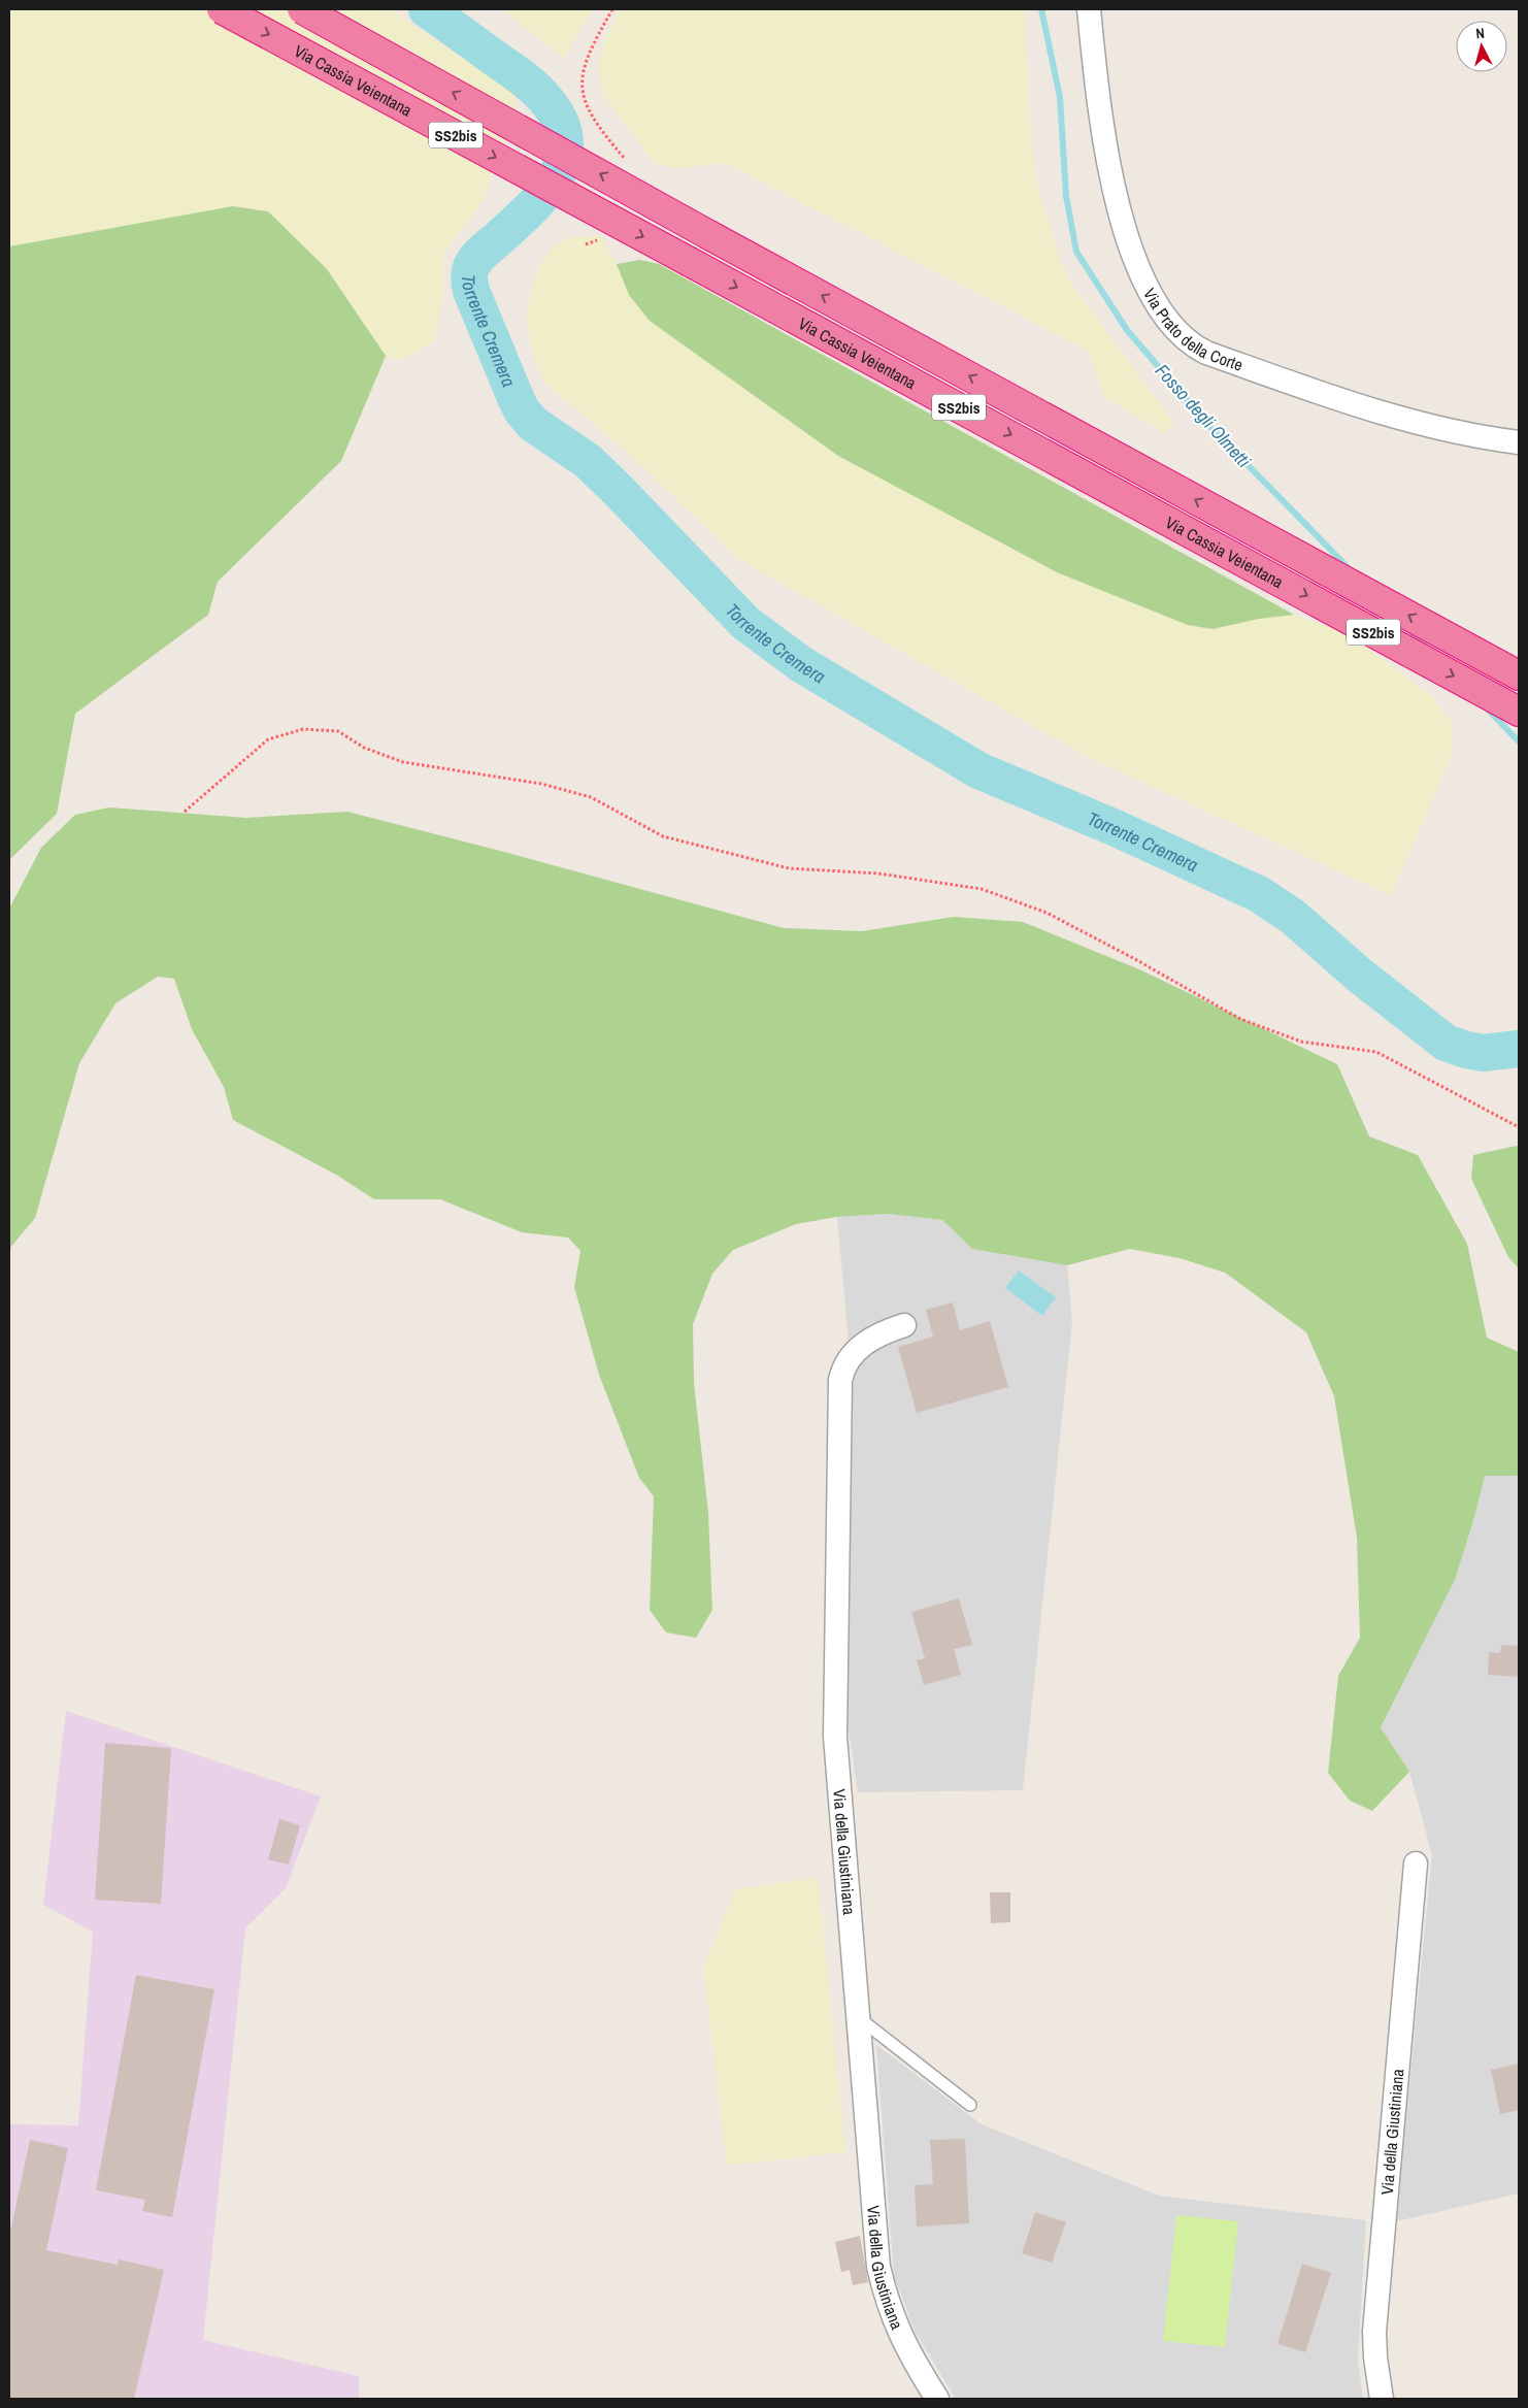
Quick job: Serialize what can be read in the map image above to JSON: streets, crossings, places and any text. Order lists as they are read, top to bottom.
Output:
{
  "streets": {
    "highway": ["Via Cassia Veientana", "SS2bis"],
    "street": ["Via Prato della Corte", "Via della Giustiniana"]
  },
  "water": ["Torrente Cremera", "Fosso degli Olmetti"],
  "north": "top"
}
